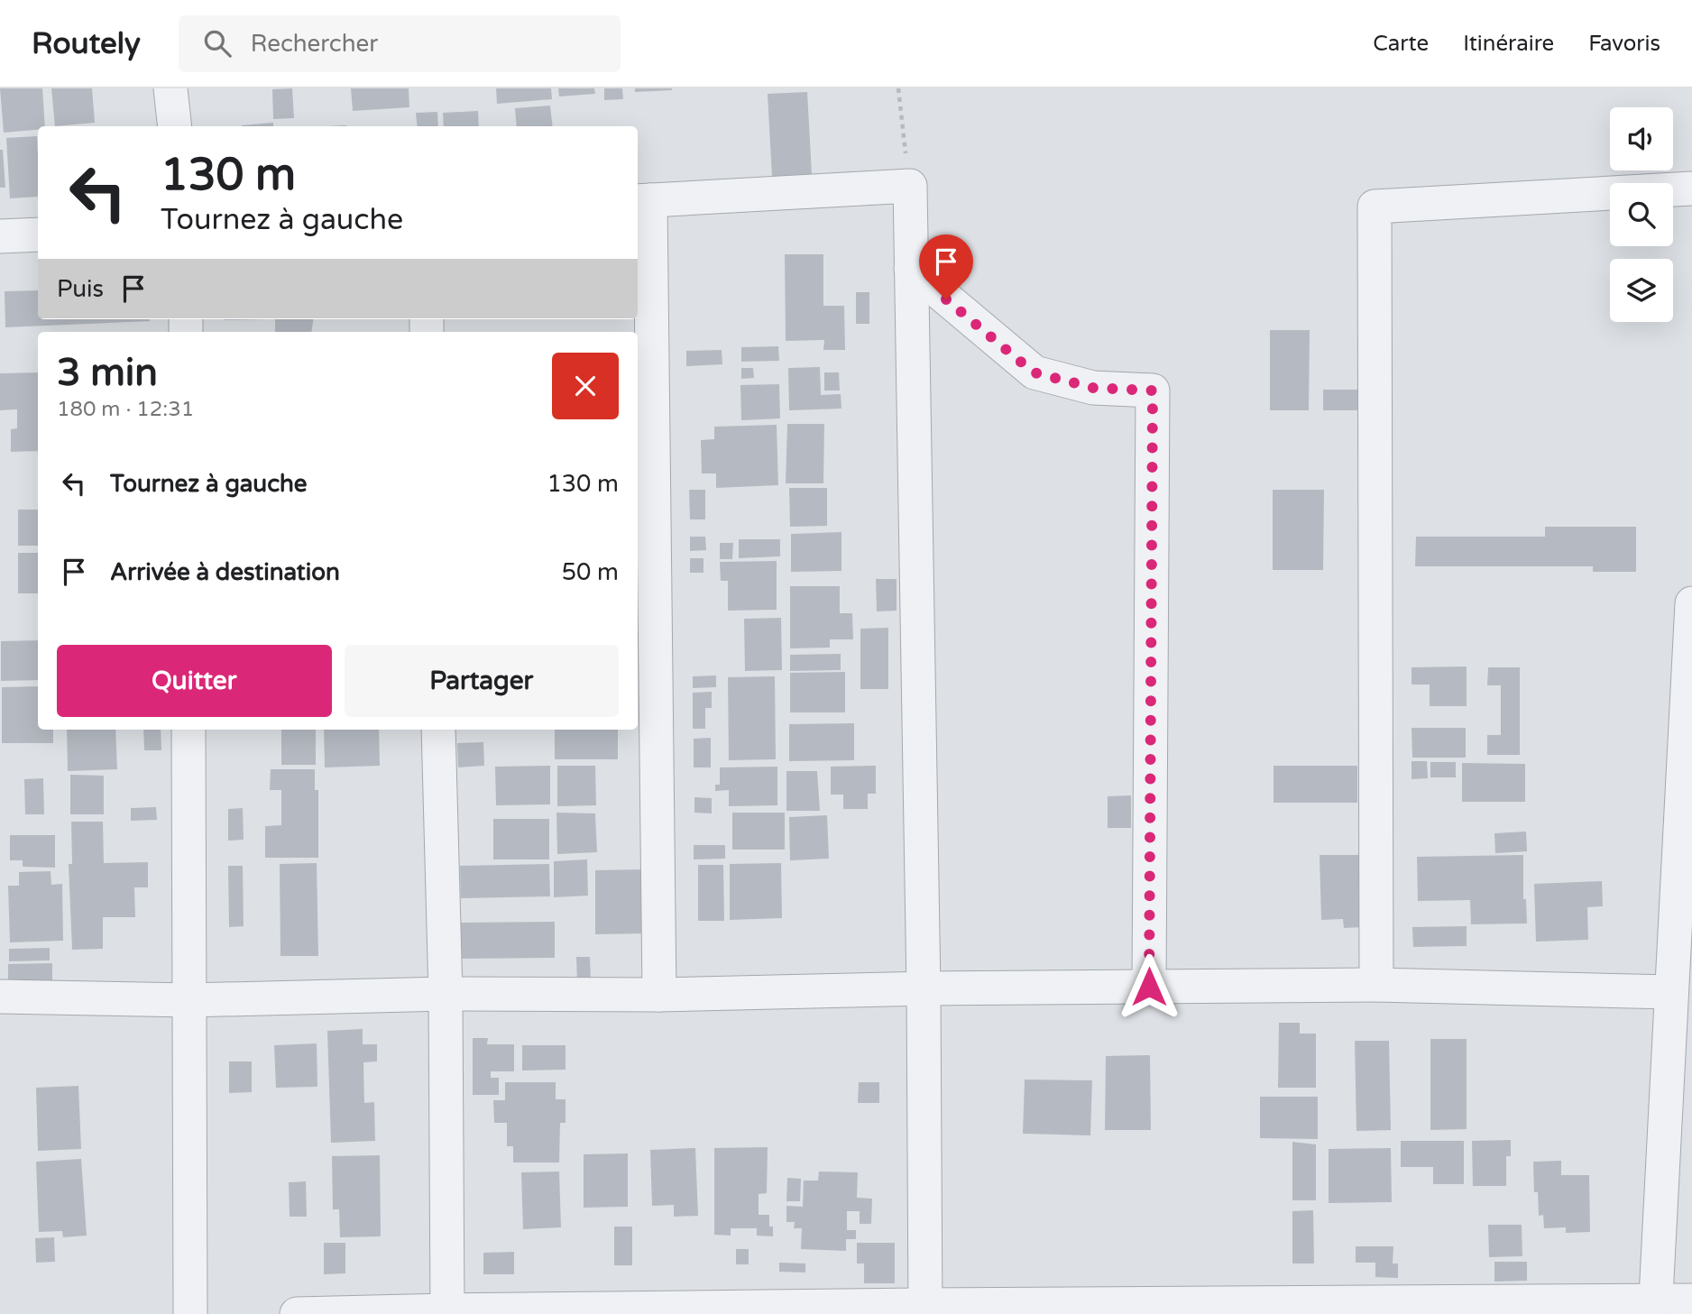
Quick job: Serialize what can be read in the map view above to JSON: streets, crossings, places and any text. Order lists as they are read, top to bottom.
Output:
{
  "page": {
    "header": "Routely",
    "search": "Rechercher",
    "nav": ["Carte", "Itinéraire", "Favoris"],
    "turn": ["130 m", "Tournez à gauche"],
    "then": "Puis",
    "heading": ["3 min", "180 m · 12:31"],
    "list": [
      {
        "name": "Tournez à gauche",
        "value": "130 m"
      },
      {
        "name": "Arrivée à destination",
        "value": "50 m"
      }
    ],
    "buttons": ["Quitter", "Partager"]
  }
}
